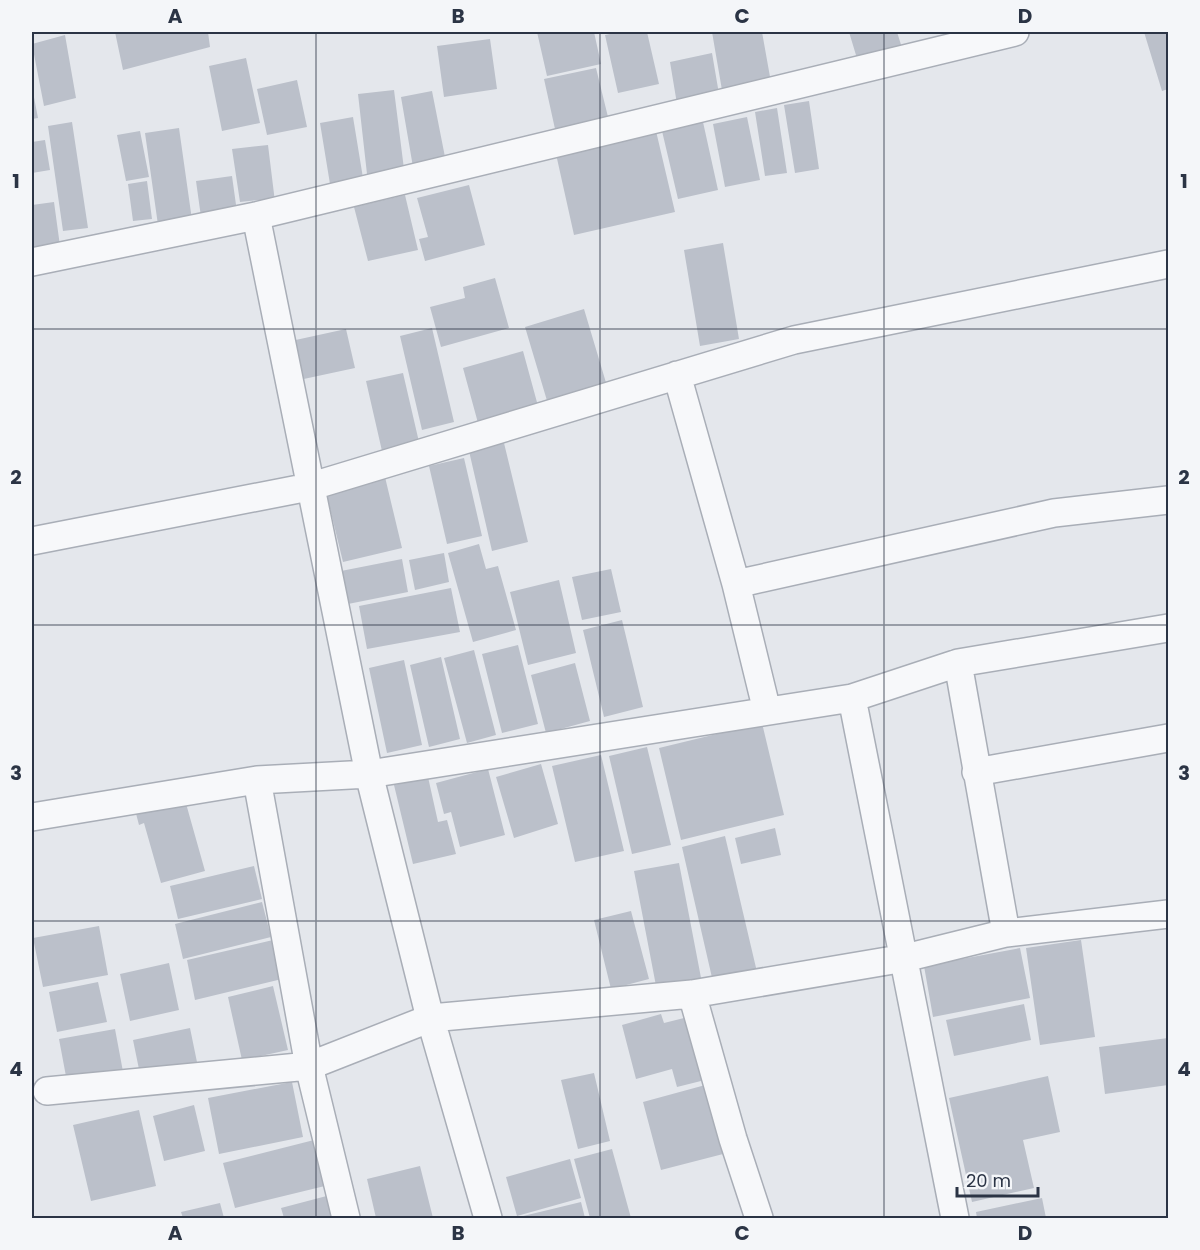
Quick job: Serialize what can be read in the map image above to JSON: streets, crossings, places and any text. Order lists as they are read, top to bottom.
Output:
{
  "scale_bar": "20 m",
  "grid": {
    "columns": [
      "A",
      "B",
      "C",
      "D"
    ],
    "rows": [
      "1",
      "2",
      "3",
      "4"
    ]
  }
}
